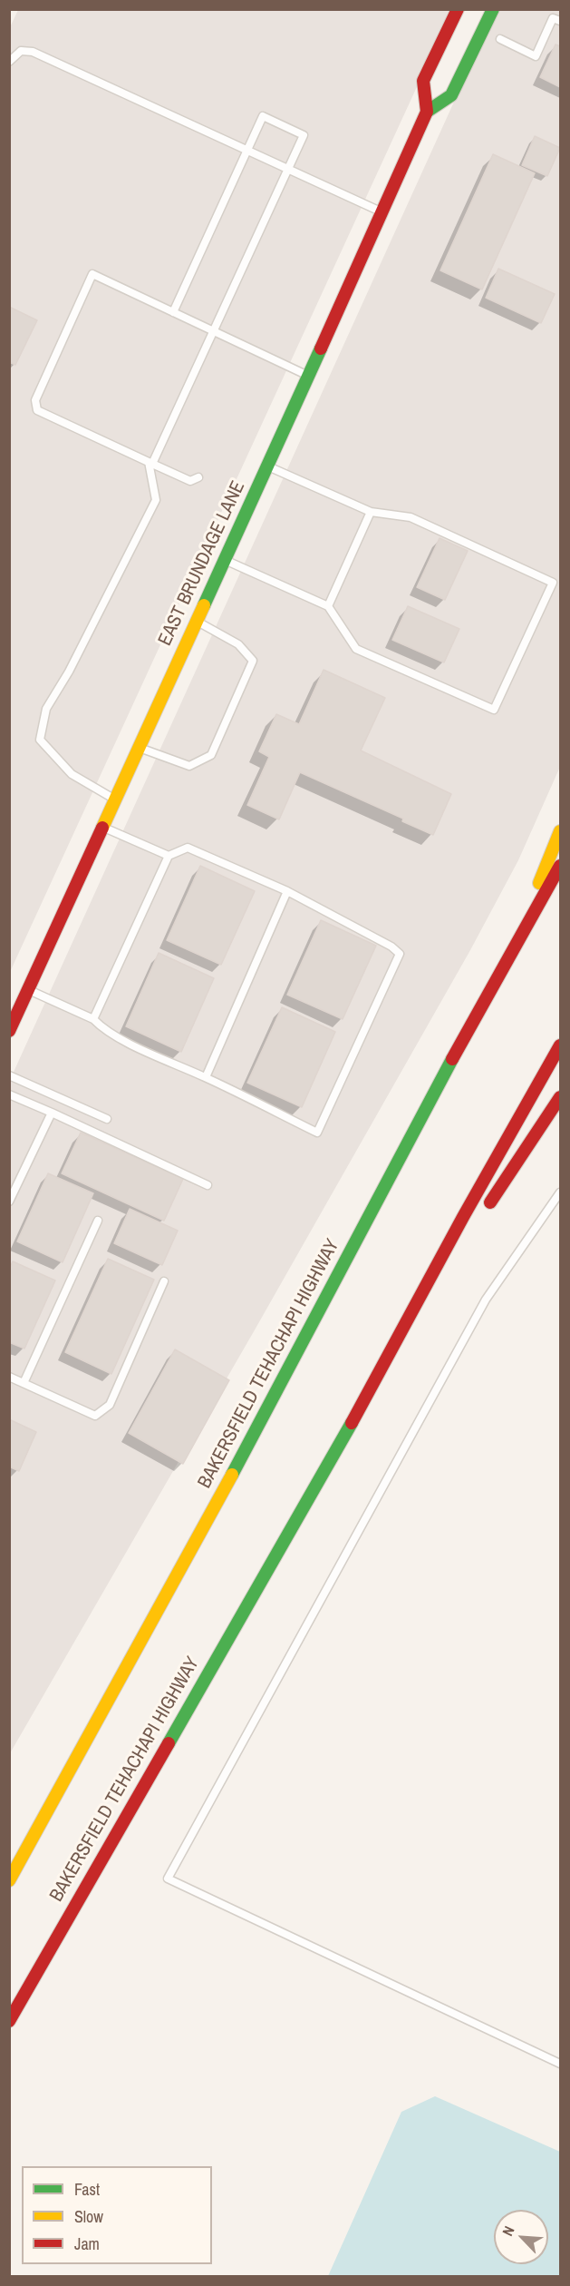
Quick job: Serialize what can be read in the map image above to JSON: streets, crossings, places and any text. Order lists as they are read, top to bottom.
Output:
{
  "streets": {
    "main road": ["EAST BRUNDAGE LANE", "BAKERSFIELD TEHACHAPI HIGHWAY"]
  },
  "legend": ["Fast", "Slow", "Jam"],
  "north": "top left"
}
